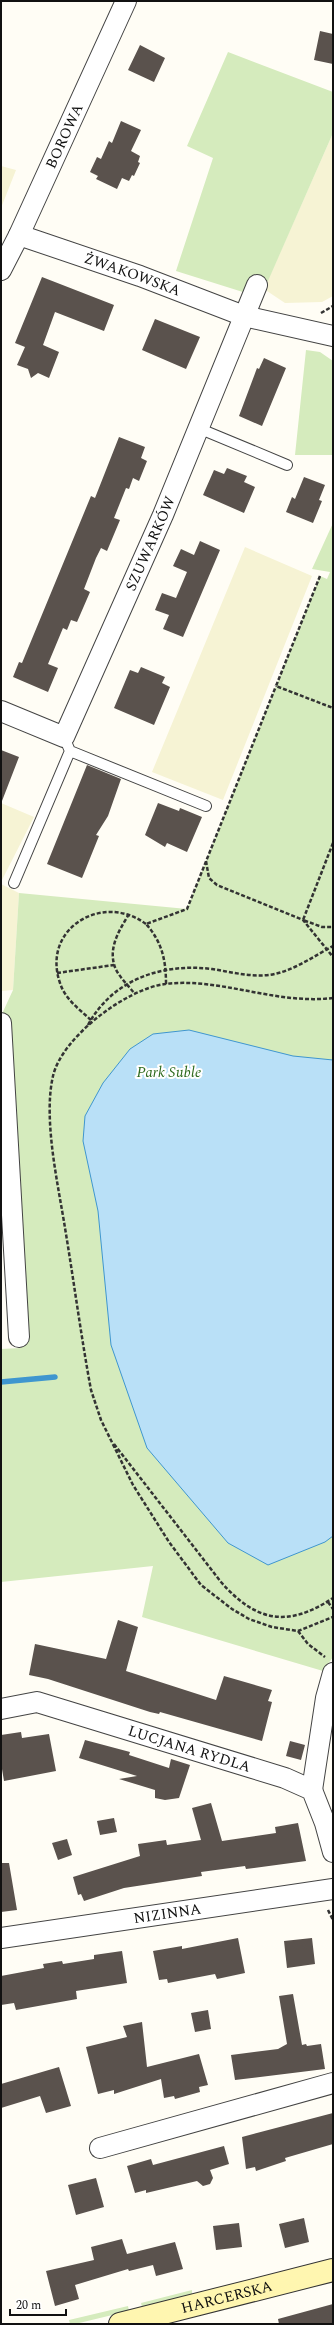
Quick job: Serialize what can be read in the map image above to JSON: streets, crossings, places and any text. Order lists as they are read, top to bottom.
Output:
{
  "streets": {
    "street": [
      "BOROWA",
      "ŻWAKOWSKA",
      "SZUWARKÓW",
      "LUCJANA RYDLA",
      "NIZINNA",
      "HARCERSKA"
    ]
  },
  "crossings": [
    ["BOROWA", "ŻWAKOWSKA"],
    ["ŻWAKOWSKA", "SZUWARKÓW"]
  ],
  "parks": ["Park Suble"],
  "scale_bar": "20 m"
}
